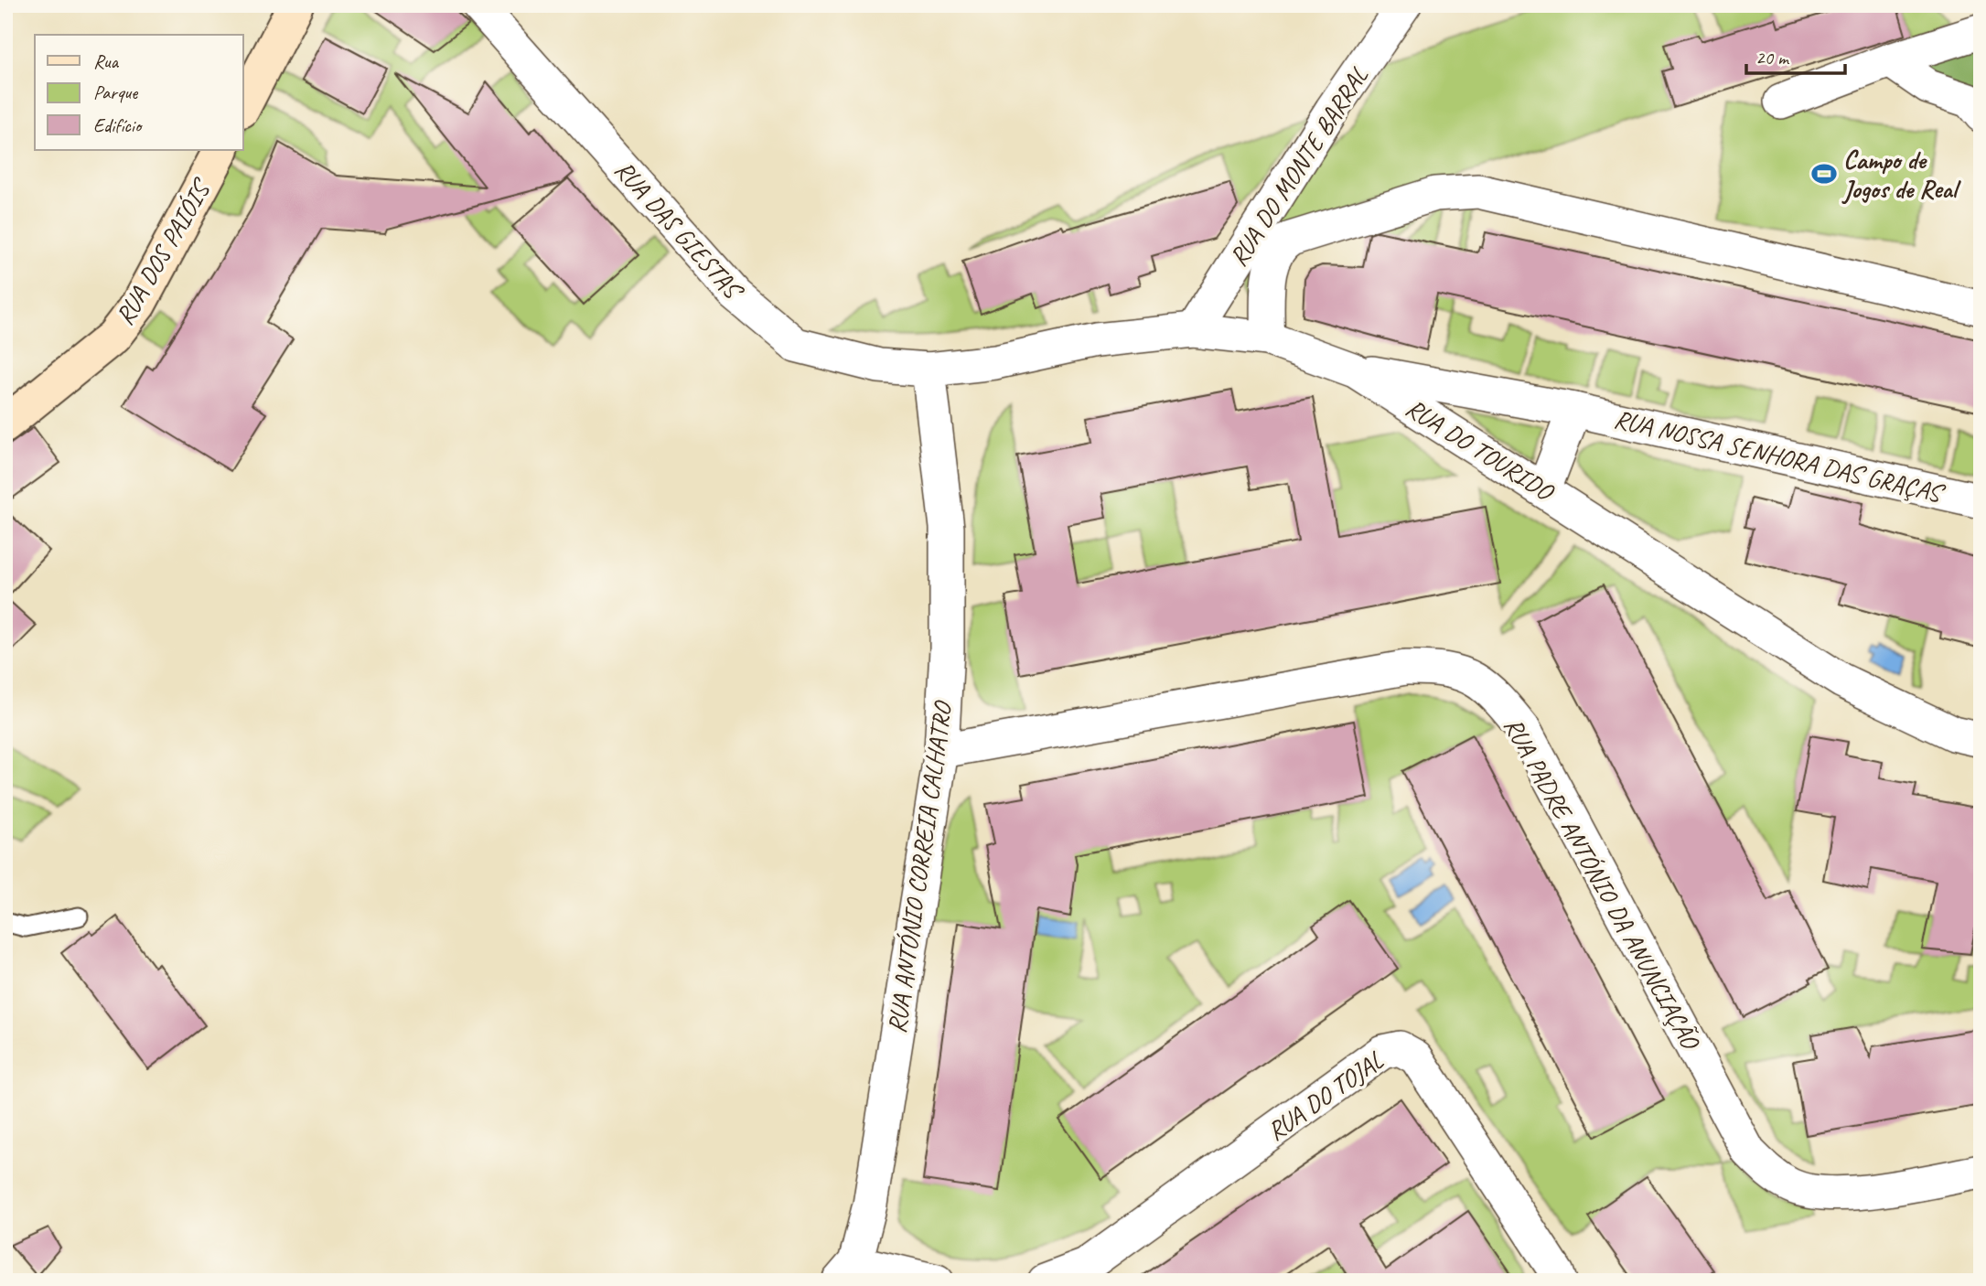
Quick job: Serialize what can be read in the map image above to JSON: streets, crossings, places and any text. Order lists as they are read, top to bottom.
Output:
{
  "streets": {
    "street": [
      "RUA DO MONTE BARRAL",
      "RUA DAS GIESTAS",
      "RUA DOS PAIÓIS",
      "RUA DO TOURIDO",
      "RUA NOSSA SENHORA DAS GRAÇAS",
      "RUA ANTÓNIO CORREIA CALHATRO",
      "RUA PADRE ANTÓNIO DA ANUNCIAÇÃO",
      "RUA DO TOJAL"
    ]
  },
  "crossings": [
    ["RUA DO MONTE BARRAL", "RUA DO TOURIDO"],
    ["RUA DAS GIESTAS", "RUA DO TOURIDO"],
    ["RUA DAS GIESTAS", "RUA ANTÓNIO CORREIA CALHATRO"],
    ["RUA DO TOURIDO", "RUA NOSSA SENHORA DAS GRAÇAS"],
    ["RUA DO TOURIDO", "RUA ANTÓNIO CORREIA CALHATRO"],
    ["RUA ANTÓNIO CORREIA CALHATRO", "RUA PADRE ANTÓNIO DA ANUNCIAÇÃO"]
  ],
  "places": {
    "sports": ["Campo de Jogos de Real"]
  },
  "legend": ["Rua", "Parque", "Edifício"],
  "scale_bar": "20 m"
}
